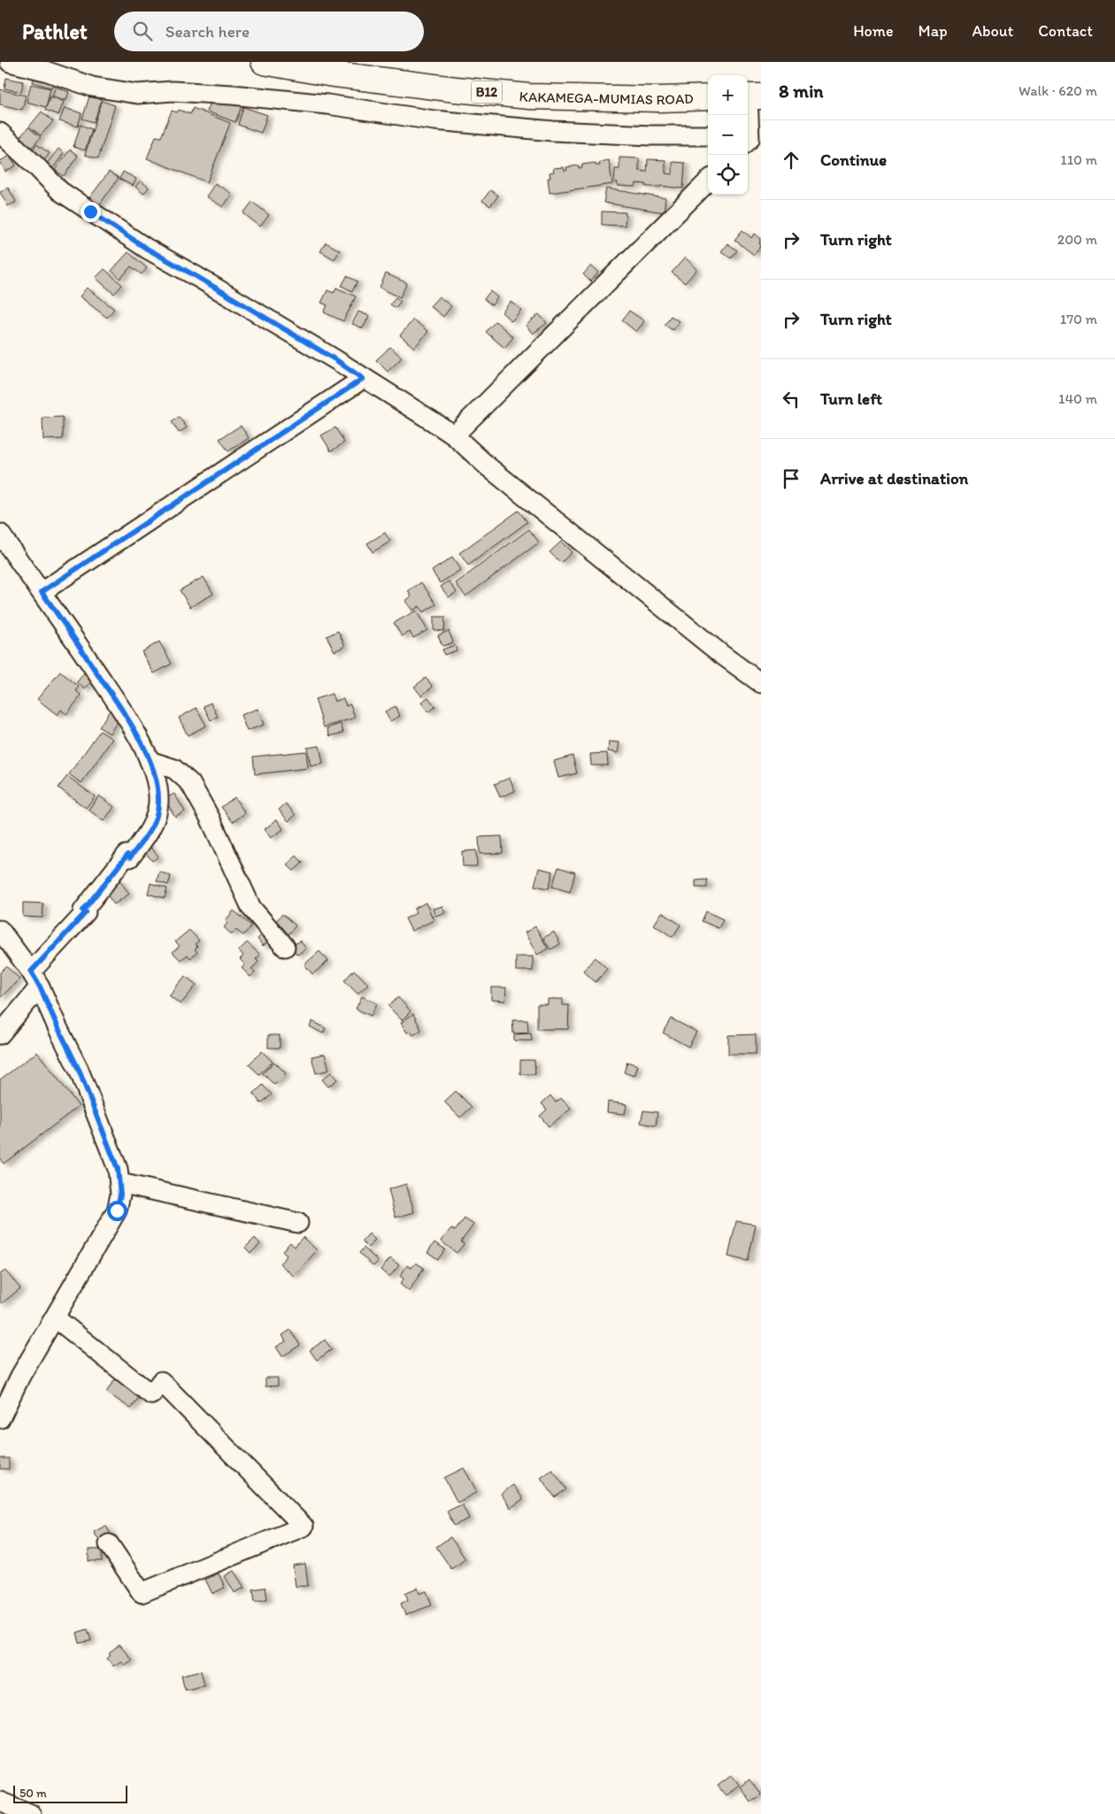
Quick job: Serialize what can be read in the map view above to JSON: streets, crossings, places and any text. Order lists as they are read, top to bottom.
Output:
{
  "streets": {
    "highway": ["B12", "KAKAMEGA-MUMIAS ROAD"]
  },
  "scale_bar": "50 m",
  "page": {
    "header": "Pathlet",
    "search": "Search here",
    "nav": [
      "Home",
      "Map",
      "About",
      "Contact"
    ],
    "heading": ["8 min", "Walk · 620 m"],
    "map_buttons": ["+", "−"],
    "list": [
      ["Continue", "110 m"],
      ["Turn right", "200 m"],
      ["Turn right", "170 m"],
      ["Turn left", "140 m"],
      "Arrive at destination"
    ],
    "scale": "50 m"
  }
}
